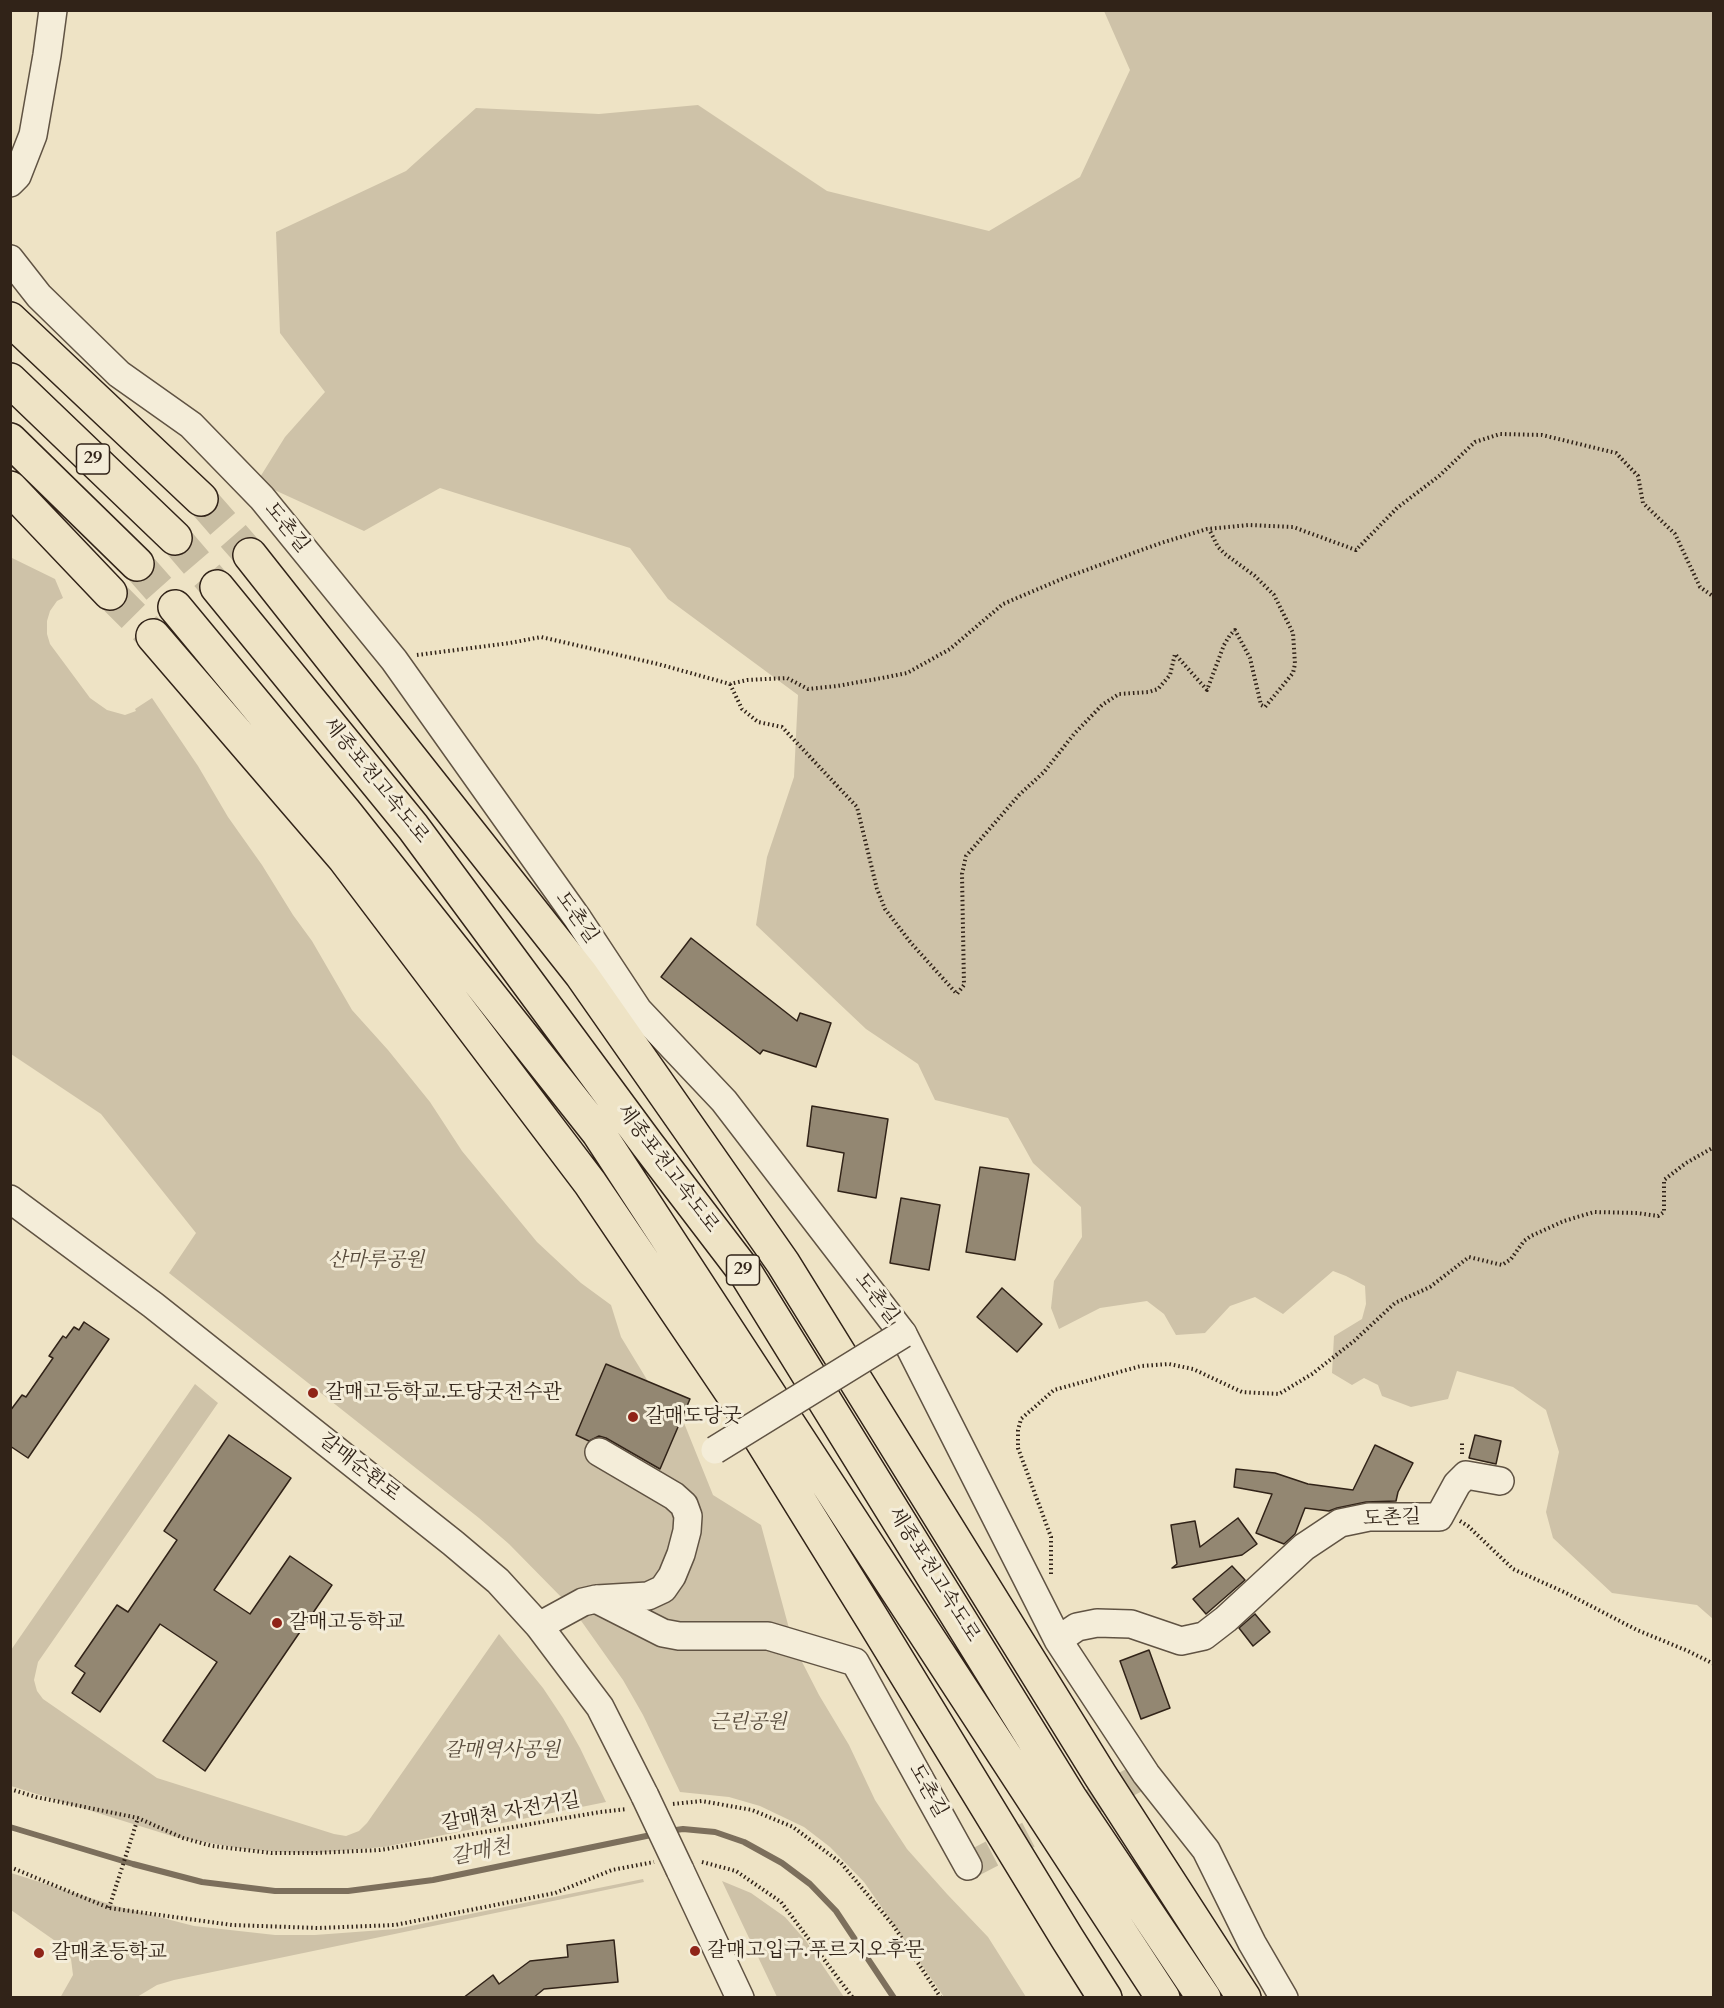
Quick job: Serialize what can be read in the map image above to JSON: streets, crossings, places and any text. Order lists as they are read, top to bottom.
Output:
{
  "streets": {
    "highway": ["29", "세종포천고속도로"],
    "street": ["도촌길", "갈매순환로"],
    "path": ["갈매천 자전거길"]
  },
  "crossings": [
    ["갈매순환로", "갈매천 자전거길"]
  ],
  "water": ["갈매천"],
  "parks": ["산마루공원", "근린공원", "갈매역사공원"],
  "places": [
    "갈매고등학교.도당굿전수관",
    "갈매도당굿",
    "갈매고등학교",
    "갈매고입구.푸르지오후문",
    "갈매초등학교"
  ]
}
